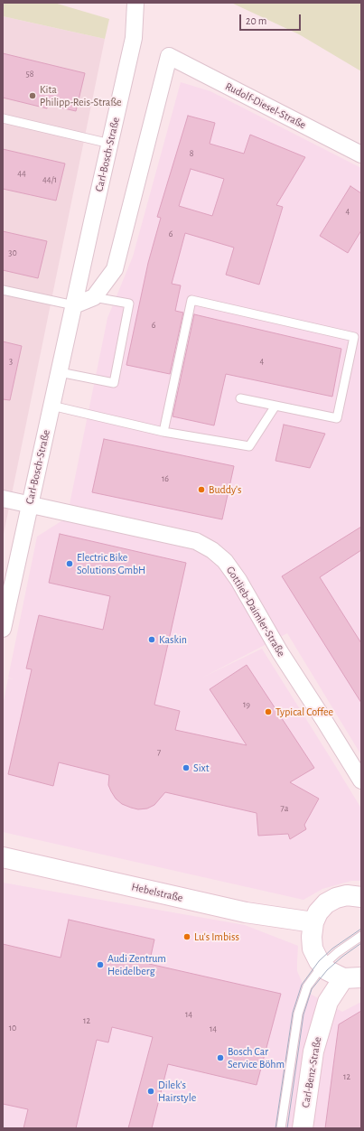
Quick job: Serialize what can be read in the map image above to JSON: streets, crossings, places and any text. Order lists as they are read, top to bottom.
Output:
{
  "streets": {
    "main road": ["Hebelstraße", "Carl-Benz-Straße"],
    "street": ["Rudolf-Diesel-Straße", "Carl-Bosch-Straße", "Gottlieb-Daimler-Straße"]
  },
  "crossings": [
    ["Carl-Bosch-Straße", "Gottlieb-Daimler-Straße"]
  ],
  "places": [
    "Kita Philipp-Reis-Straße",
    "Buddy's",
    "Electric Bike Solutions GmbH",
    "Kaskin",
    "Typical Coffee",
    "Sixt",
    "Lu's Imbiss",
    "Audi Zentrum Heidelberg",
    "Bosch Car Service Böhm",
    "Dilek's Hairstyle"
  ],
  "house_numbers": [
    "58",
    "8",
    "44",
    "44/1",
    "4",
    "6",
    "30",
    "6",
    "3",
    "4",
    "16",
    "19",
    "7",
    "7a",
    "14",
    "12",
    "10",
    "14",
    "12"
  ],
  "scale_bar": "20 m"
}
